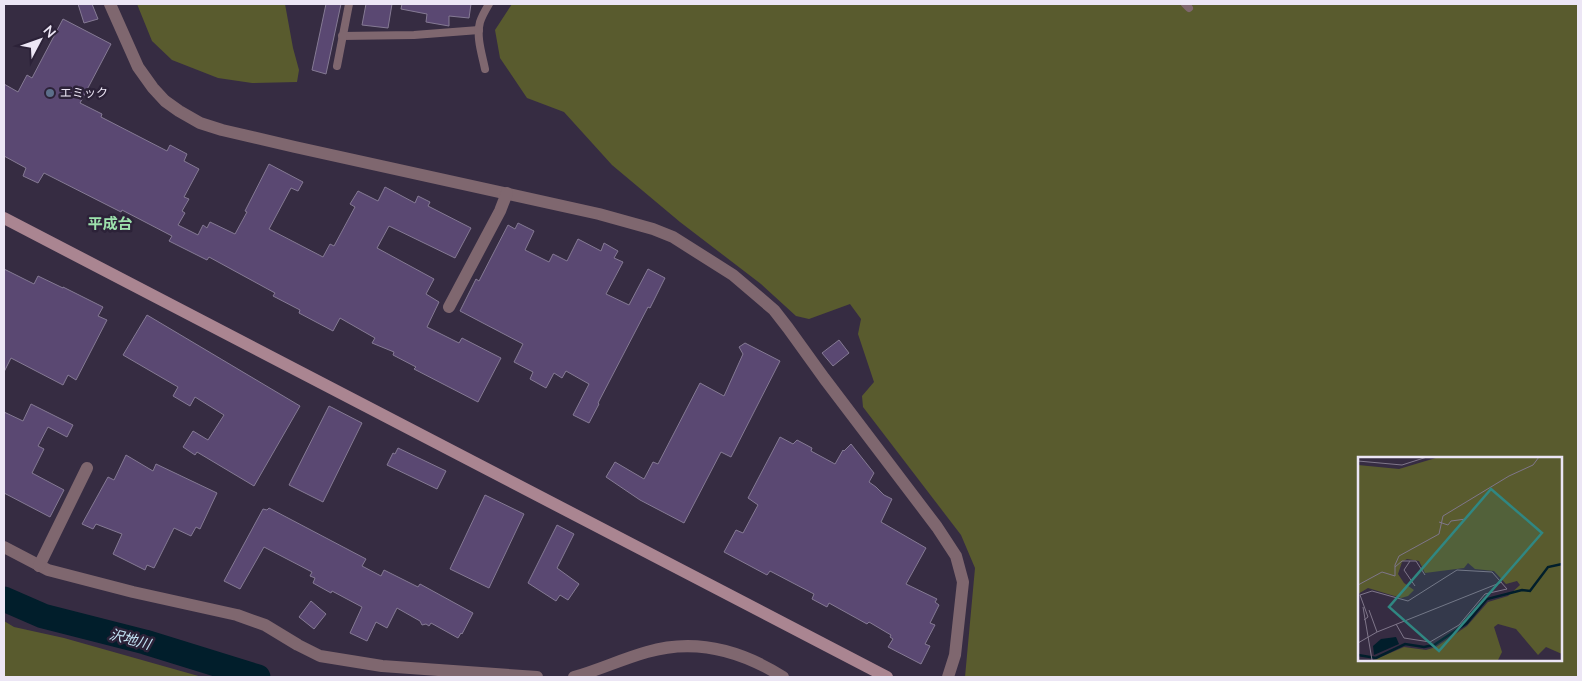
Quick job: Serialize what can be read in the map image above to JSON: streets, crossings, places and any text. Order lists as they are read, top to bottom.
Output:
{
  "districts": ["平成台"],
  "water": ["沢地川"],
  "places": ["エミック"],
  "north": "top right"
}
